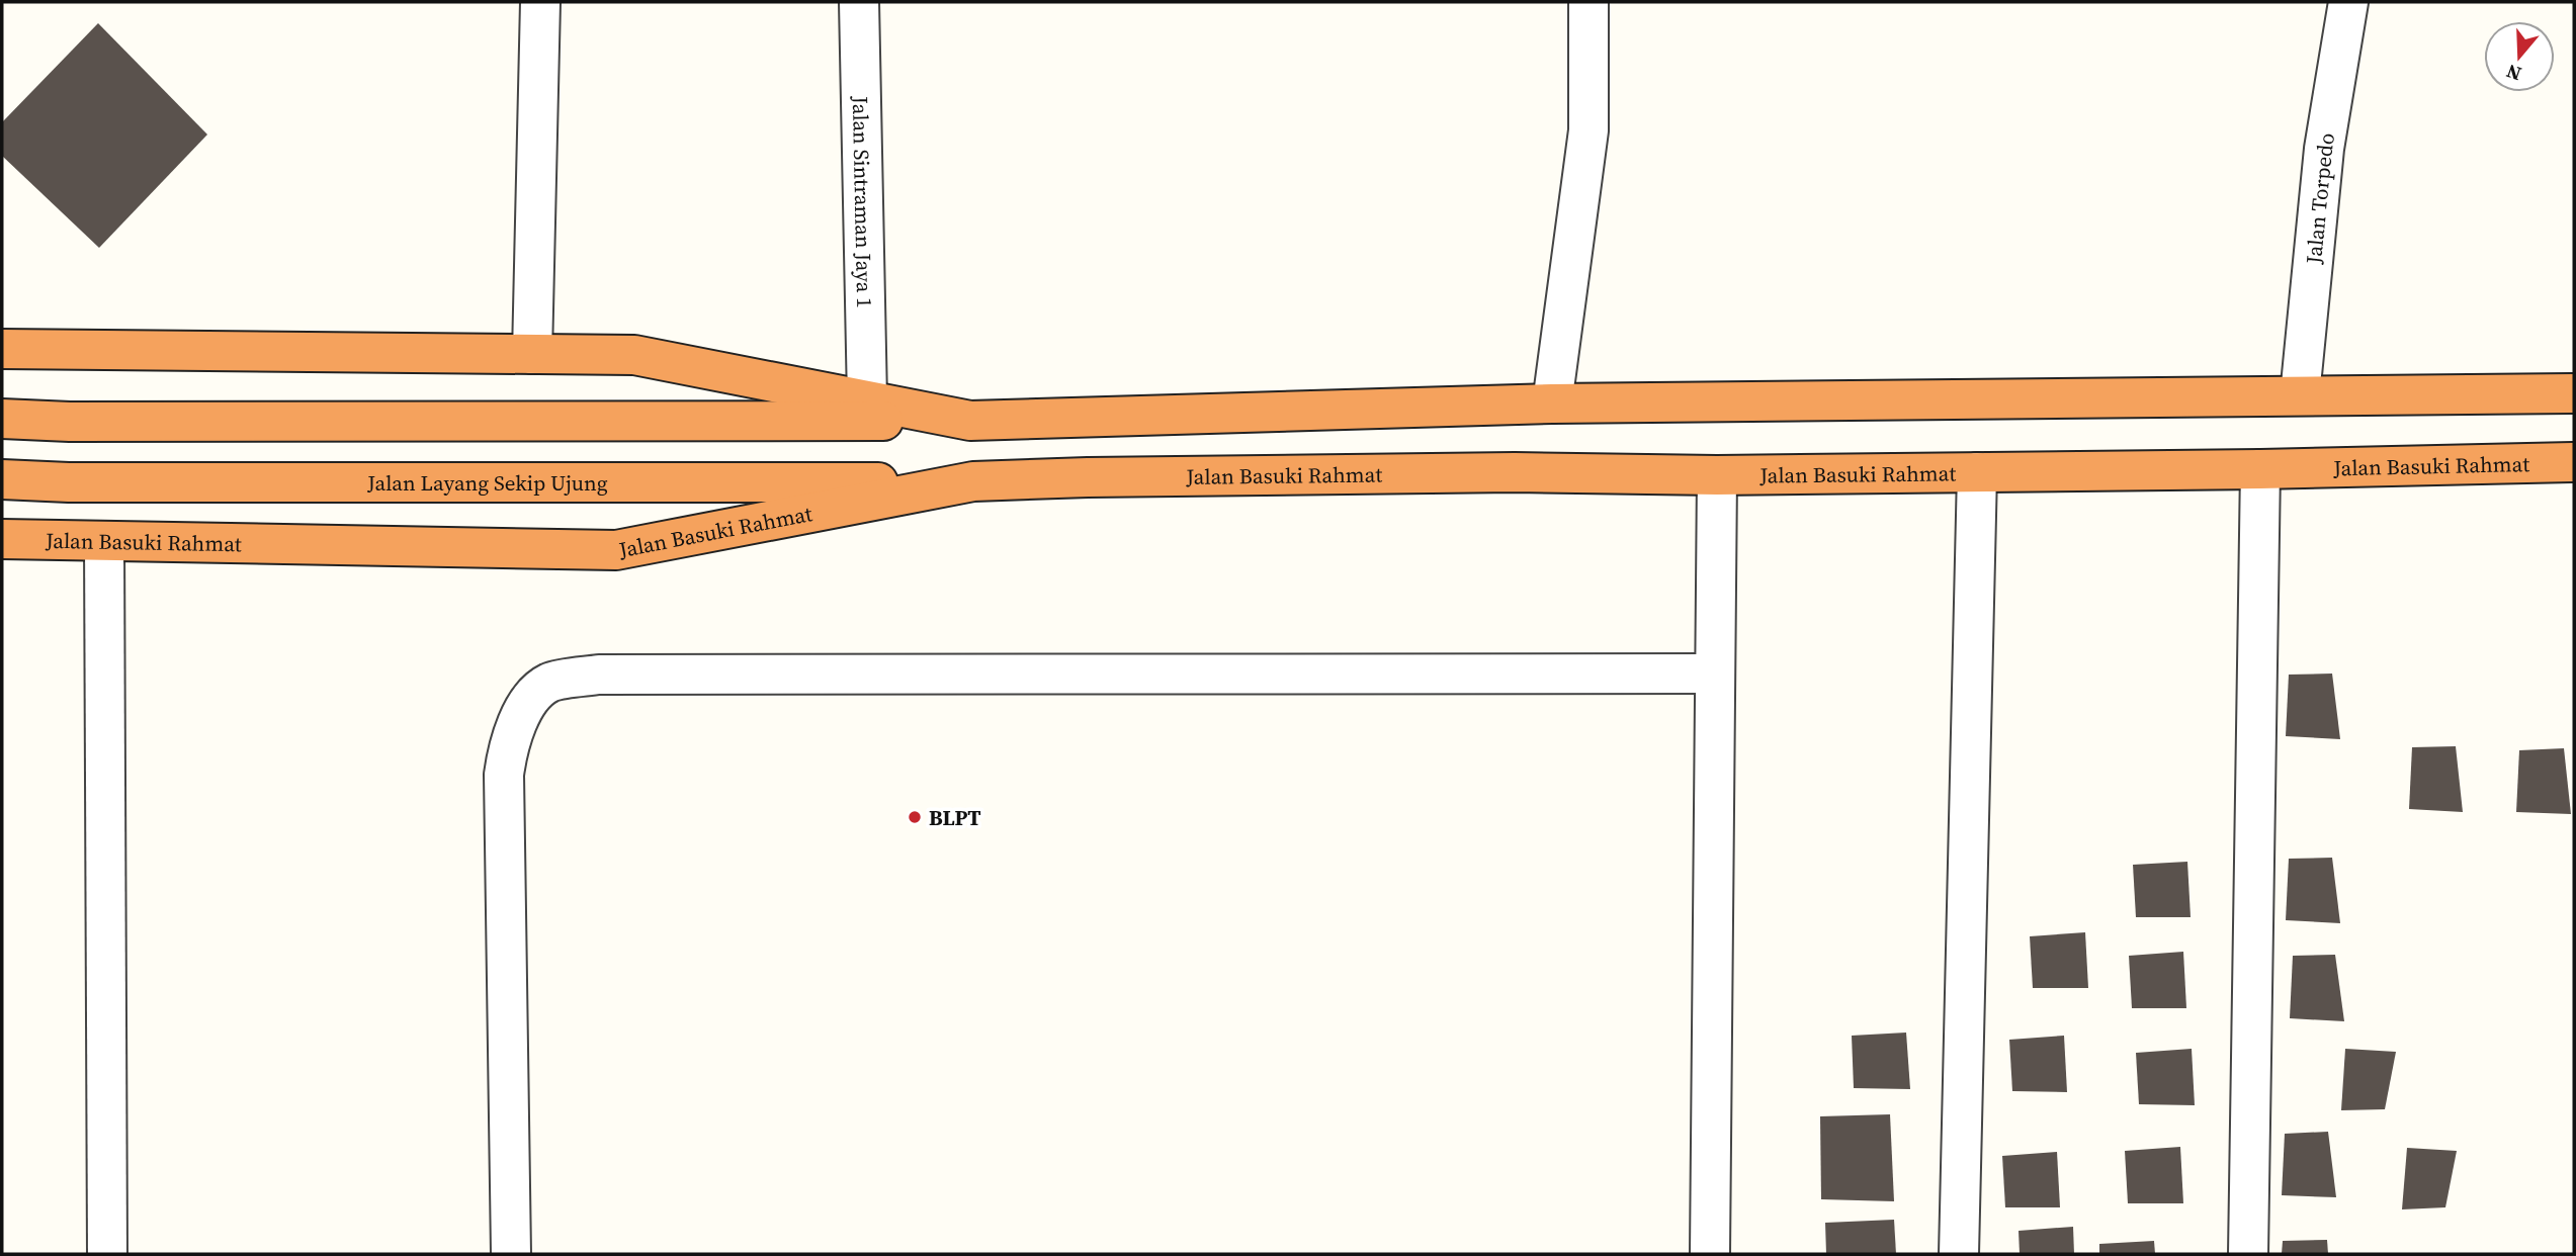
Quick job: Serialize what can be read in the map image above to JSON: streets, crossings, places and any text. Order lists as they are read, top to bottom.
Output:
{
  "streets": {
    "highway": ["Jalan Basuki Rahmat", "Jalan Layang Sekip Ujung"],
    "street": ["Jalan Torpedo", "Jalan Sintraman Jaya 1"]
  },
  "crossings": [
    ["Jalan Basuki Rahmat", "Jalan Layang Sekip Ujung"]
  ],
  "places": ["BLPT"],
  "north": "bottom"
}
